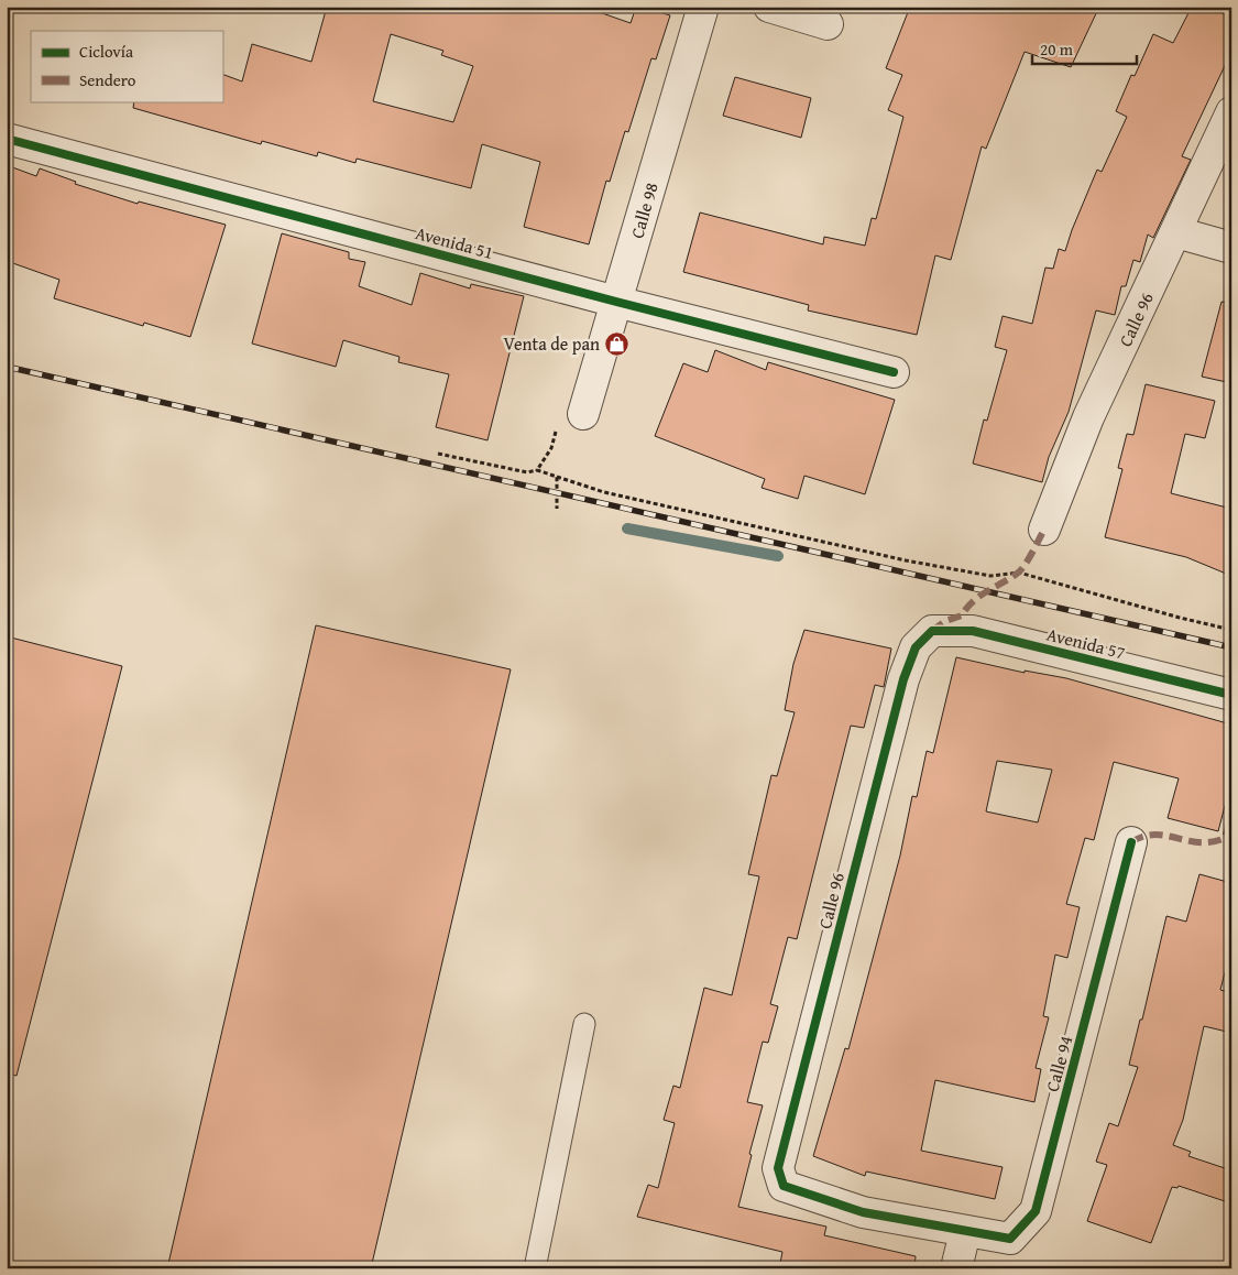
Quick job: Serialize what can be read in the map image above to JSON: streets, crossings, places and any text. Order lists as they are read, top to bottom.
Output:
{
  "streets": {
    "street": [
      "Calle 98",
      "Avenida 51",
      "Calle 96",
      "Avenida 57",
      "Calle 94"
    ]
  },
  "crossings": [
    ["Calle 98", "Avenida 51"],
    ["Calle 96", "Avenida 57"],
    ["Calle 96", "Calle 94"]
  ],
  "places": {
    "shop": ["Venta de pan"]
  },
  "legend": ["Ciclovía", "Sendero"],
  "scale_bar": "20 m"
}
